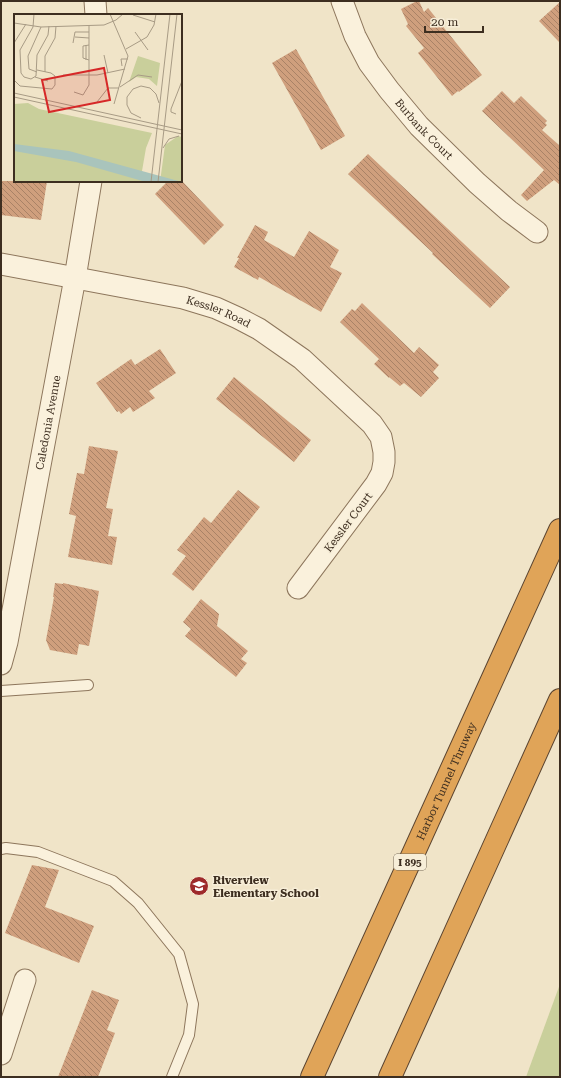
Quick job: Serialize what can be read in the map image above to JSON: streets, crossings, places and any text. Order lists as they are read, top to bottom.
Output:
{
  "streets": {
    "highway": ["Harbor Tunnel Thruway", "I 895"],
    "street": [
      "Burbank Court",
      "Kessler Road",
      "Caledonia Avenue",
      "Kessler Court"
    ]
  },
  "crossings": [
    ["Kessler Road", "Caledonia Avenue"],
    ["Kessler Road", "Kessler Court"]
  ],
  "places": {
    "school or university": ["Riverview Elementary School"]
  },
  "scale_bar": "20 m"
}
